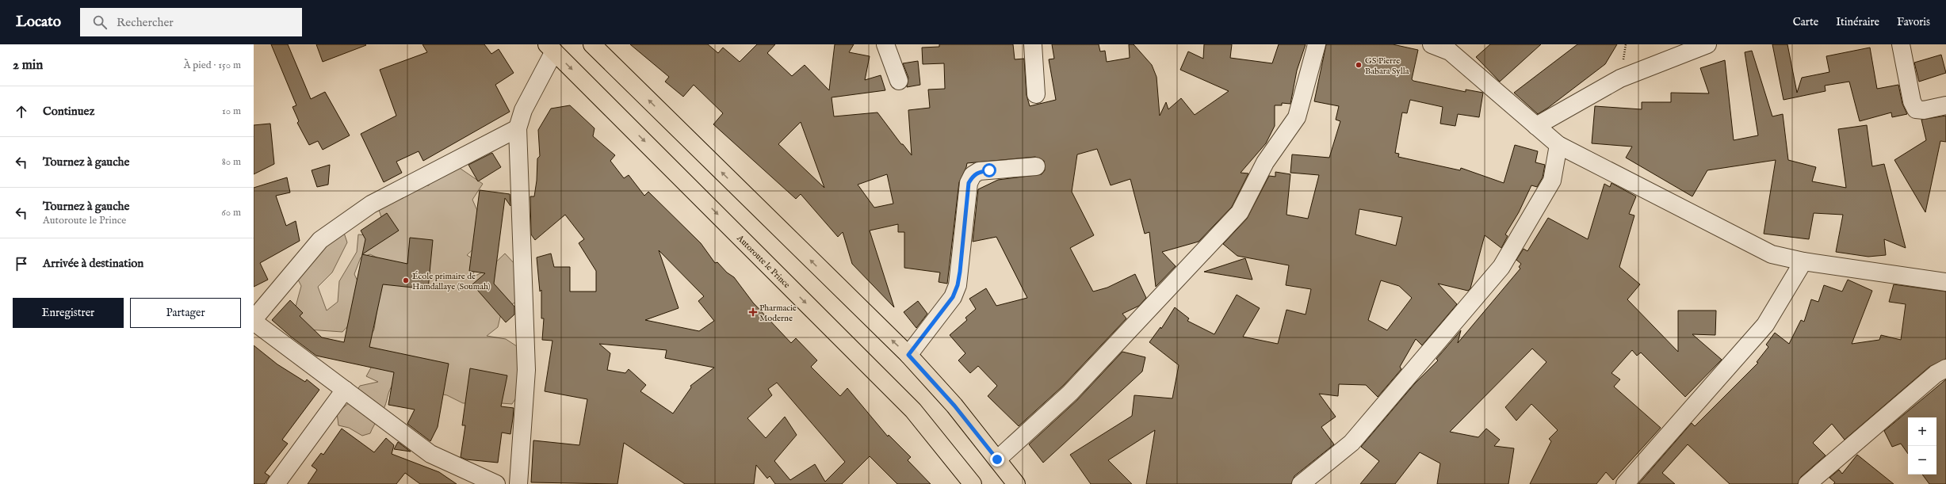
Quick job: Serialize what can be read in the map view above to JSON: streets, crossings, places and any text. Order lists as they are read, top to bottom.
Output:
{
  "streets": {
    "main road": ["Autoroute le Prince"]
  },
  "places": {
    "other": ["GS Pierre Babara Sylla", "École primaire de Hamdallaye (Soumah)"],
    "health": ["Pharmacie Moderne"]
  },
  "page": {
    "header": "Locato",
    "search": "Rechercher",
    "nav": ["Carte", "Itinéraire", "Favoris"],
    "heading": ["2 min", "À pied · 150 m"],
    "list": [
      ["Continuez", "10 m"],
      ["Tournez à gauche", "80 m"],
      ["Tournez à gauche", "Autoroute le Prince", "60 m"],
      "Arrivée à destination"
    ],
    "buttons": ["Enregistrer", "Partager"],
    "map_buttons": ["+", "−"]
  }
}
